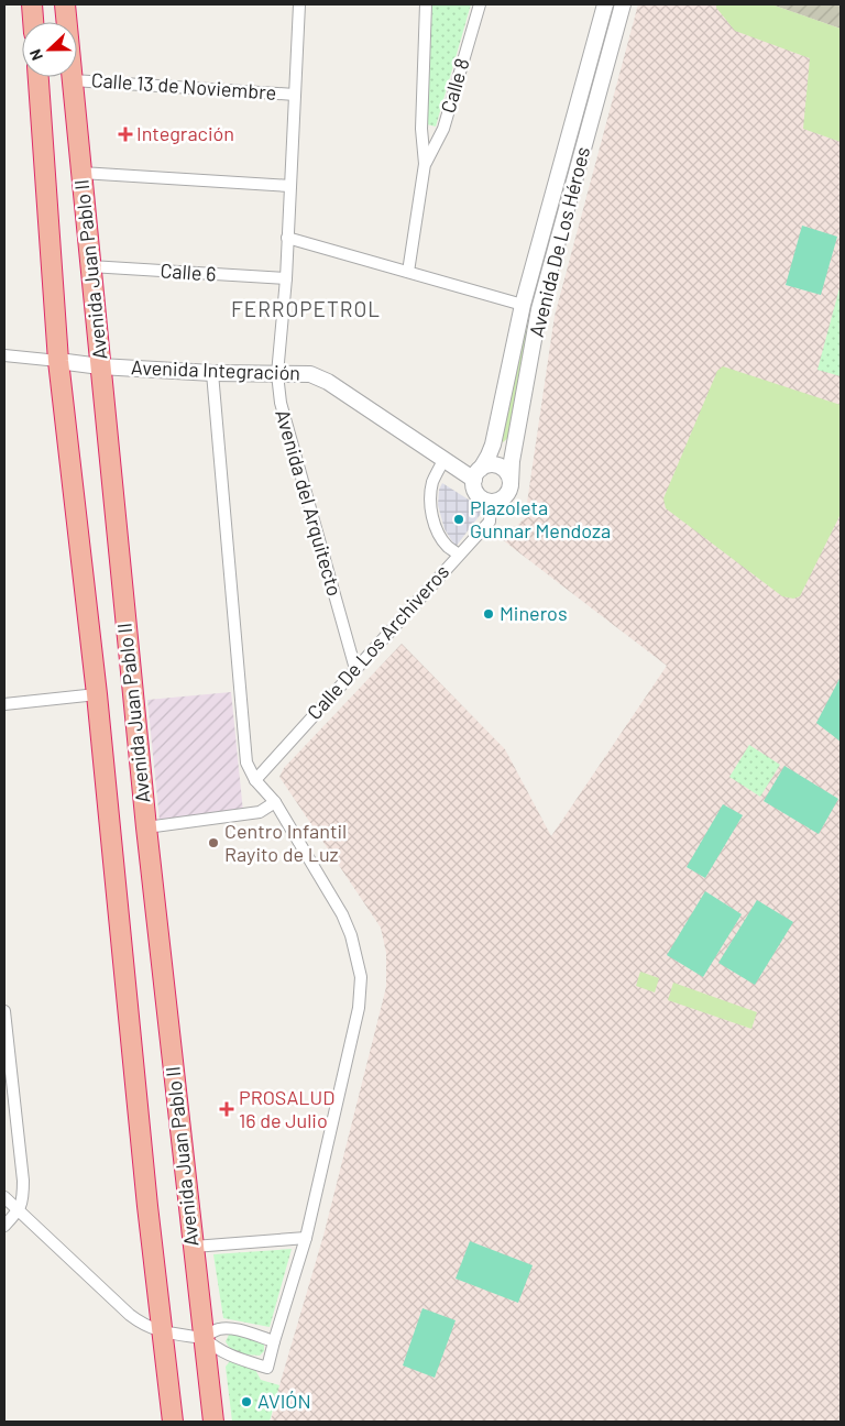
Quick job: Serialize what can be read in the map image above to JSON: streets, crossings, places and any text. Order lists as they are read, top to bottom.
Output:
{
  "streets": {
    "highway": ["Avenida Juan Pablo II"],
    "street": [
      "Calle 8",
      "Calle 13 de Noviembre",
      "Avenida De Los Héroes",
      "Calle 6",
      "Avenida Integración",
      "Avenida del Arquitecto",
      "Calle De Los Archiveros"
    ]
  },
  "crossings": [
    ["Calle 13 de Noviembre", "Avenida Juan Pablo II"],
    ["Calle 13 de Noviembre", "Avenida del Arquitecto"],
    ["Avenida De Los Héroes", "Avenida Integración"],
    ["Avenida De Los Héroes", "Calle De Los Archiveros"],
    ["Avenida Juan Pablo II", "Calle 6"],
    ["Avenida Juan Pablo II", "Avenida Integración"],
    ["Calle 6", "Avenida del Arquitecto"],
    ["Avenida Integración", "Avenida del Arquitecto"],
    ["Avenida Integración", "Calle De Los Archiveros"],
    ["Avenida del Arquitecto", "Calle De Los Archiveros"]
  ],
  "districts": ["FERROPETROL"],
  "places": {
    "health": ["Integración", "PROSALUD 16 de Julio"],
    "other": [
      "Plazoleta Gunnar Mendoza",
      "Mineros",
      "Centro Infantil Rayito de Luz",
      "AVIÓN"
    ]
  },
  "north": "left"
}
